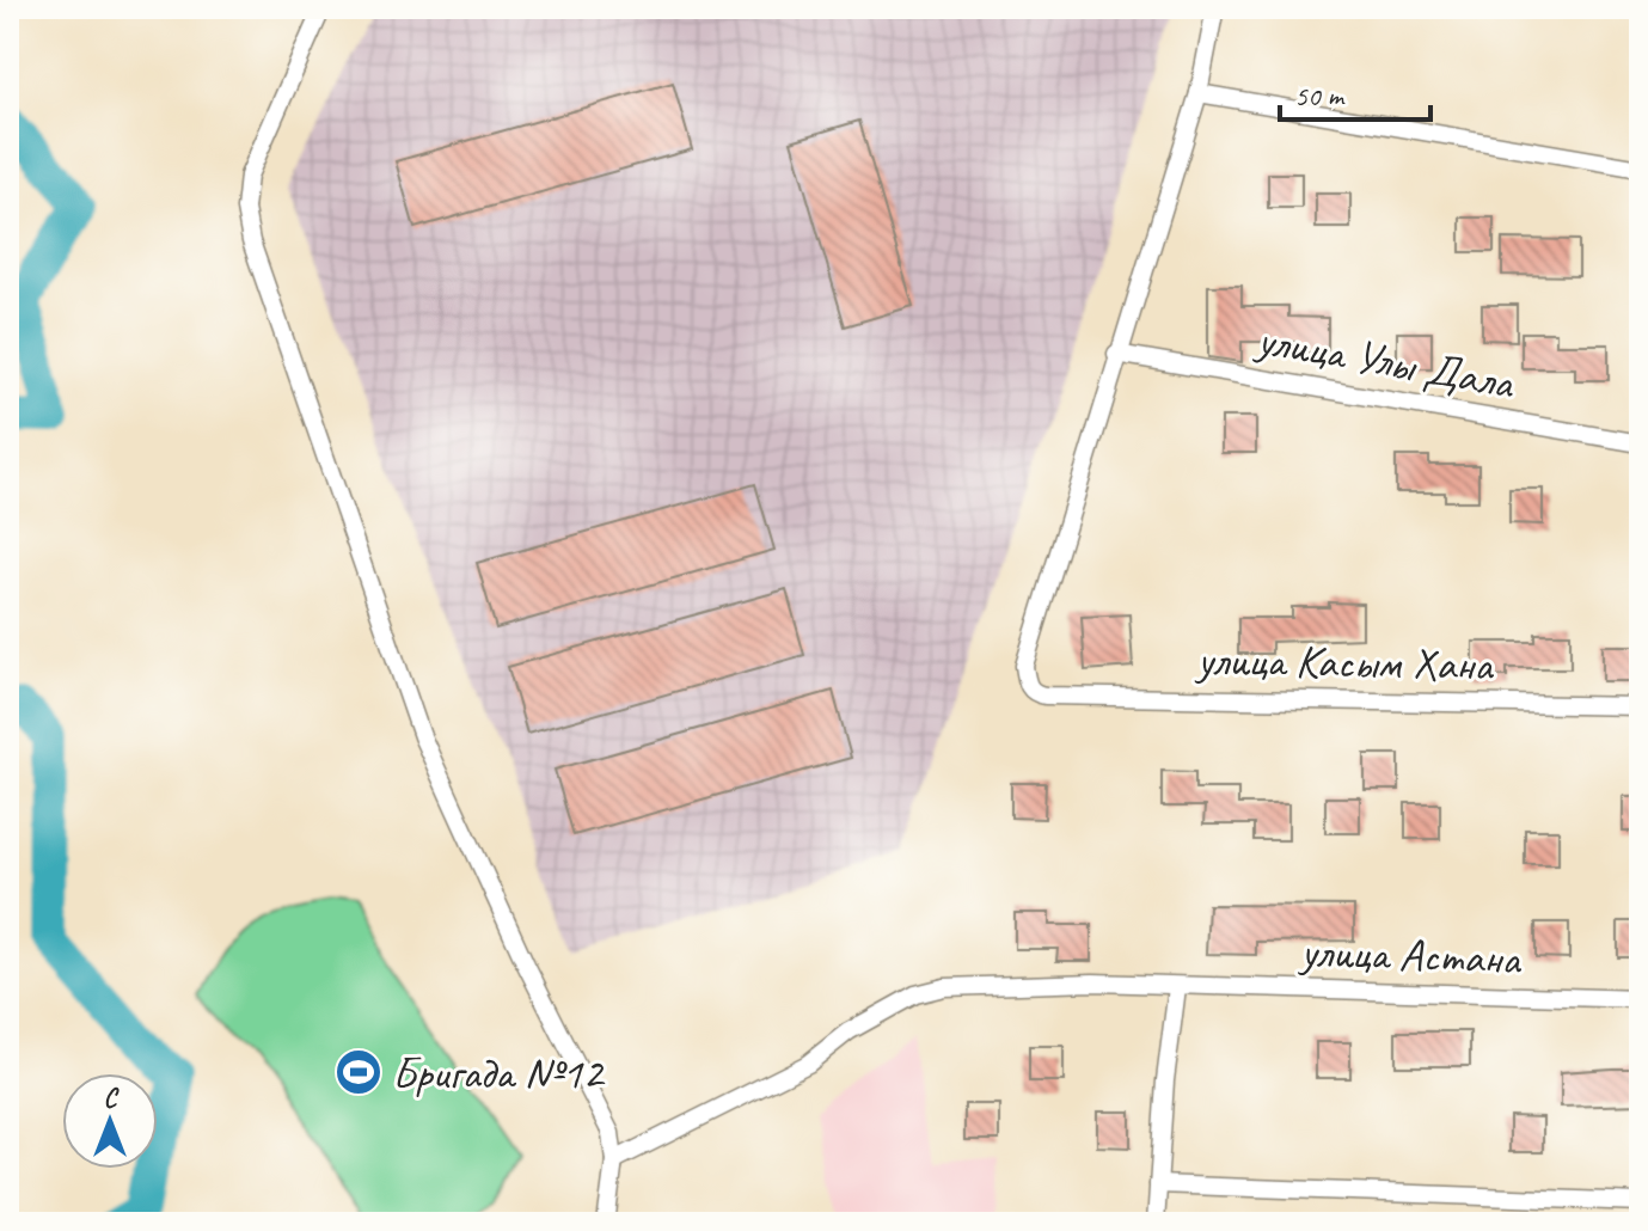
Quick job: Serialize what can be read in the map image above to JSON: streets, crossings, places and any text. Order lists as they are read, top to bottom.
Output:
{
  "streets": {
    "street": ["улица Улы Дала", "улица Касым Хана", "улица Астана"]
  },
  "crossings": [
    ["улица Улы Дала", "улица Касым Хана"]
  ],
  "places": {
    "sports": ["Бригада №12"]
  },
  "scale_bar": "50 m",
  "north": "top"
}
